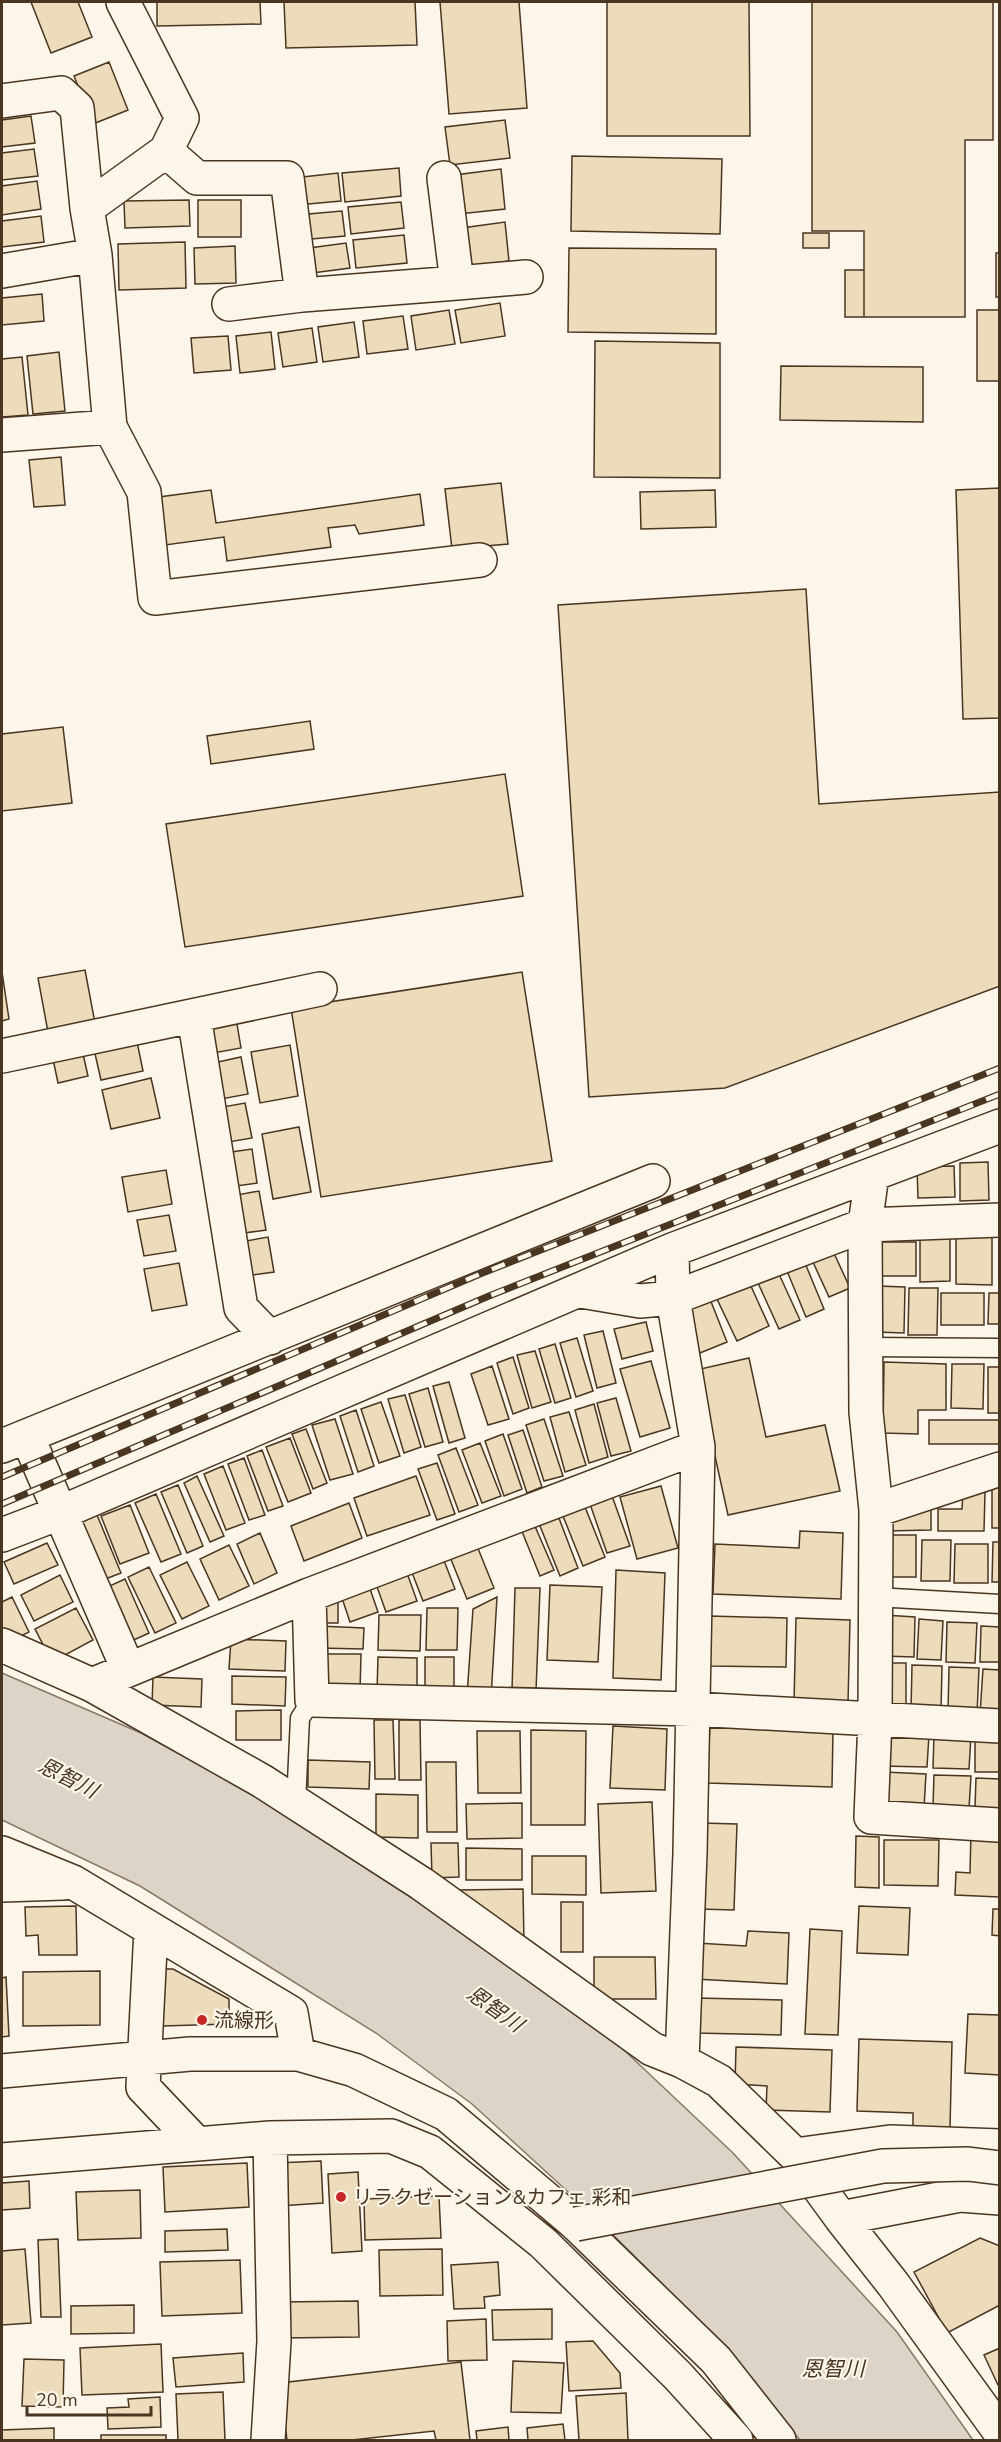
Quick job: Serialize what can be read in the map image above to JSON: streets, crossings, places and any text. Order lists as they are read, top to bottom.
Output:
{
  "water": ["恩智川"],
  "places": ["流線形", "リラクゼーション&カフェ 彩和"],
  "scale_bar": "20 m"
}
